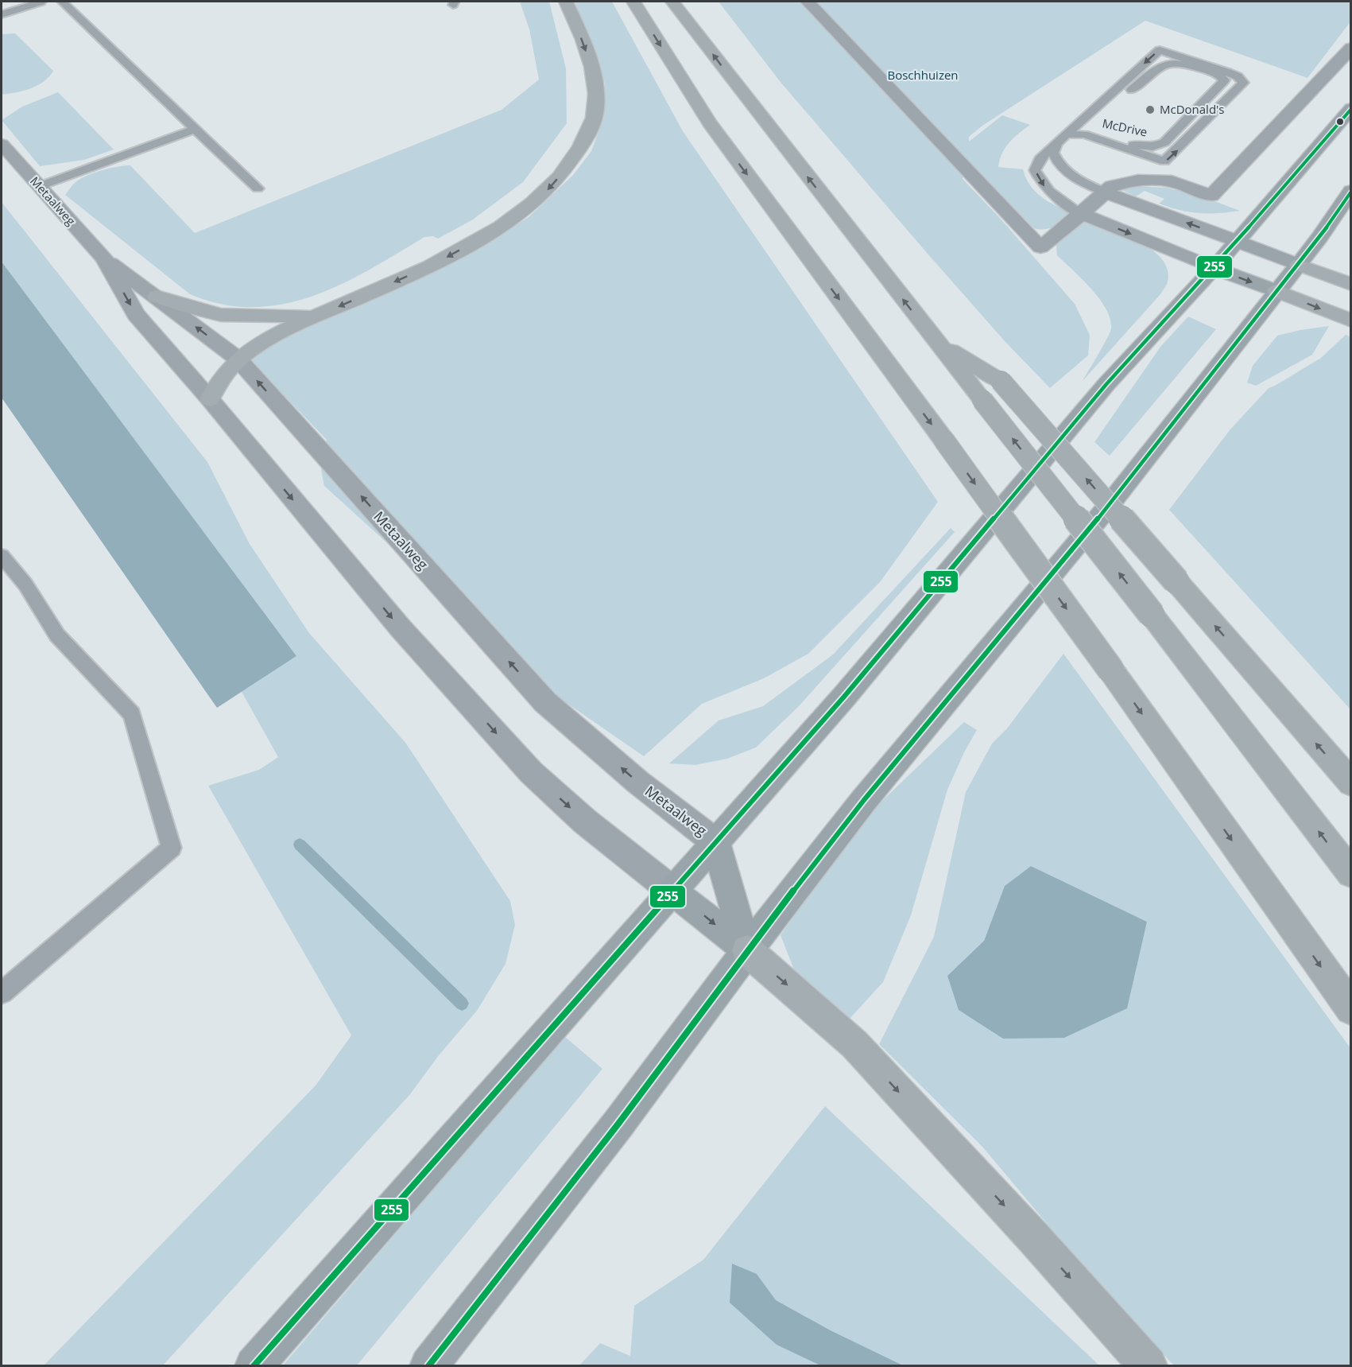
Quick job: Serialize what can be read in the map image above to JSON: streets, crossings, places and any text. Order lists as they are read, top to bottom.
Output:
{
  "streets": {
    "main road": ["Metaalweg"],
    "lane": ["McDrive"]
  },
  "parks": ["Boschhuizen"],
  "places": ["McDonald's"],
  "lines": ["transit line 255"]
}
